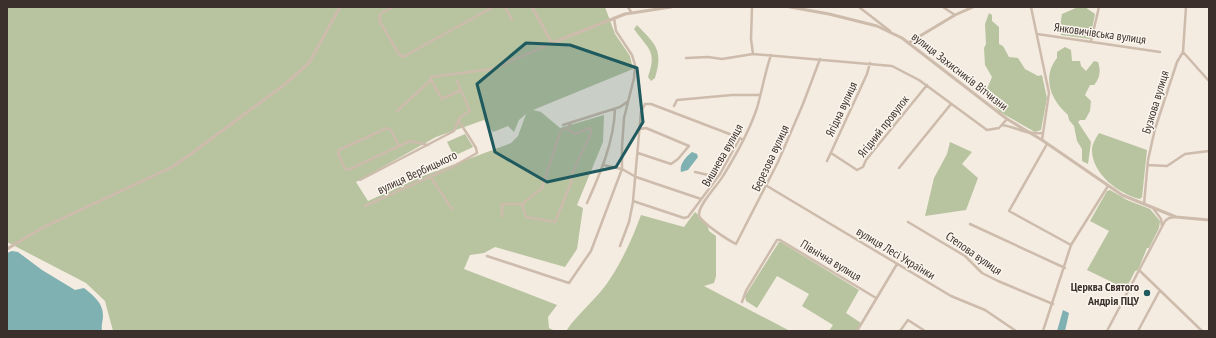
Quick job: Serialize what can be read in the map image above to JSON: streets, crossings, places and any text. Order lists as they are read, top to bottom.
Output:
{
  "streets": {
    "street": [
      "Янковичівська вулиця",
      "вулиця Захисників Вітчизни",
      "Бузкова вулиця",
      "Ягідна вулиця",
      "Ягідний провулок",
      "Вишнева вулиця",
      "Березова вулиця",
      "вулиця Вербицького",
      "вулиця Лесі Українки",
      "Степова вулиця",
      "Північна вулиця"
    ]
  },
  "crossings": [
    ["вулиця Захисників Вітчизни", "Ягідна вулиця"],
    ["вулиця Захисників Вітчизни", "Ягідний провулок"],
    ["вулиця Захисників Вітчизни", "Вишнева вулиця"],
    ["вулиця Захисників Вітчизни", "Березова вулиця"],
    ["Ягідна вулиця", "Ягідний провулок"],
    ["Вишнева вулиця", "Березова вулиця"],
    ["Березова вулиця", "вулиця Лесі Українки"]
  ],
  "places": ["Церква Святого Андрія ПЦУ"]
}
